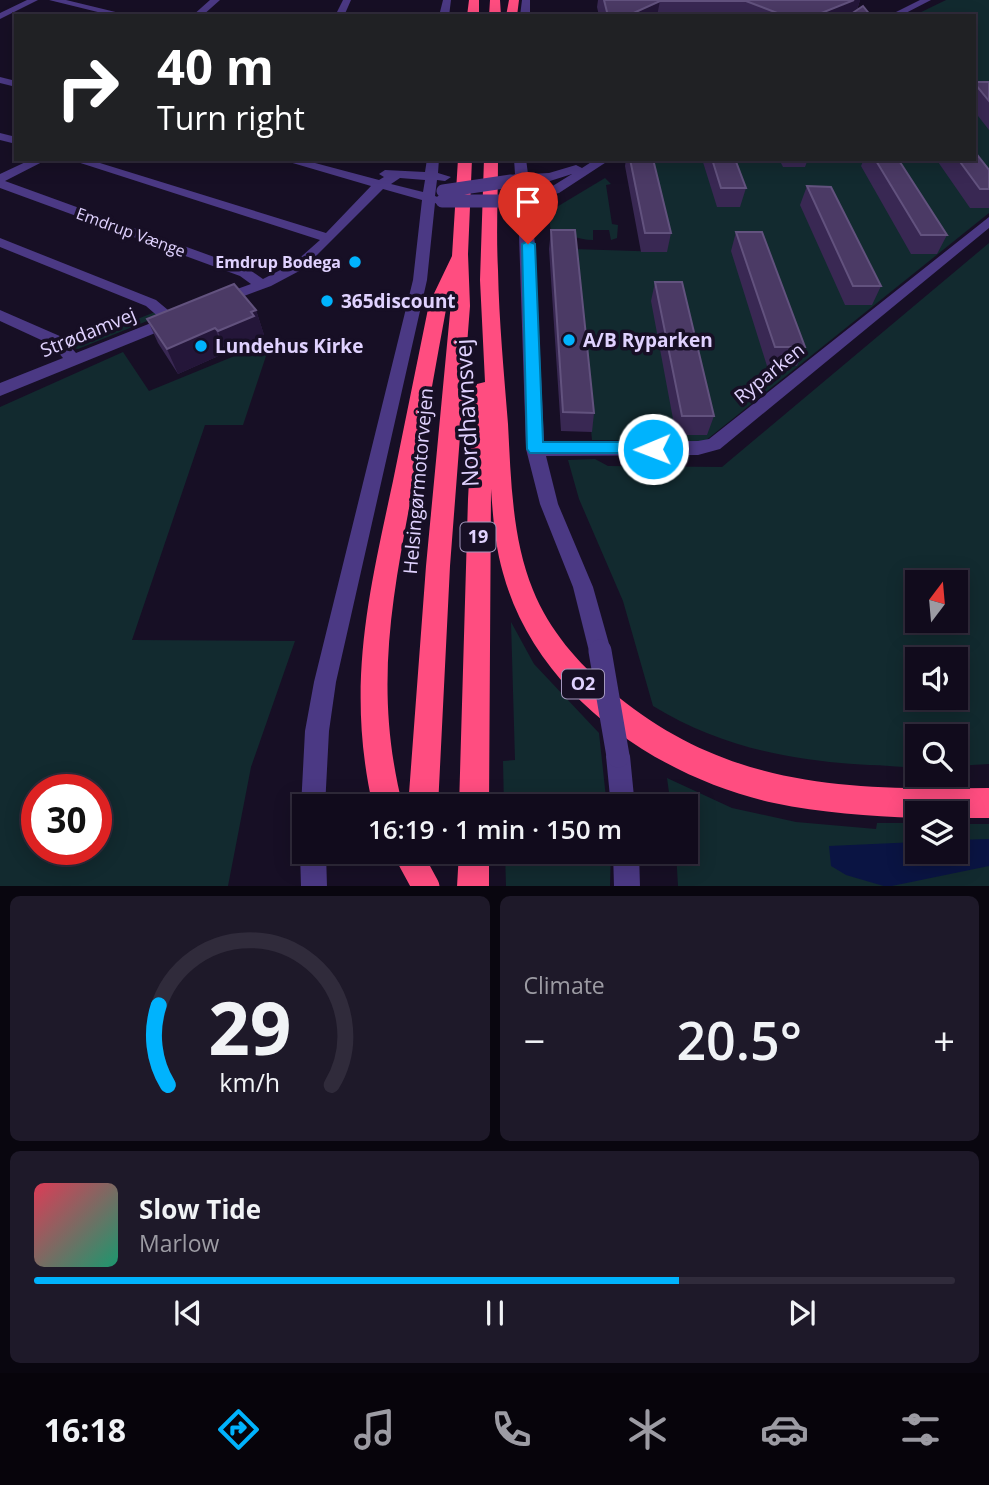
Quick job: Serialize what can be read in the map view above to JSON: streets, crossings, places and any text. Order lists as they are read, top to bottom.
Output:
{
  "streets": {
    "highway": [
      "Nordhavnsvej",
      "Helsingørmotorvejen",
      "19",
      "O2"
    ],
    "street": ["Emdrup Vænge", "Strødamvej", "Ryparken"]
  },
  "crossings": [
    ["Nordhavnsvej", "Helsingørmotorvejen"],
    ["Nordhavnsvej", "19"]
  ],
  "places": [
    "Emdrup Bodega",
    "365discount",
    "A/B Ryparken",
    "Lundehus Kirke"
  ],
  "north": "top",
  "page": {
    "turn": ["40 m", "Turn right"],
    "limit": "30",
    "trip": "16:19 · 1 min · 150 m",
    "tile": "Climate",
    "heat": ["−", "20.5°", "+"],
    "song": ["Slow Tide", "Marlow"],
    "tabs": "16:18",
    "gauge": ["29", "km/h"]
  }
}
